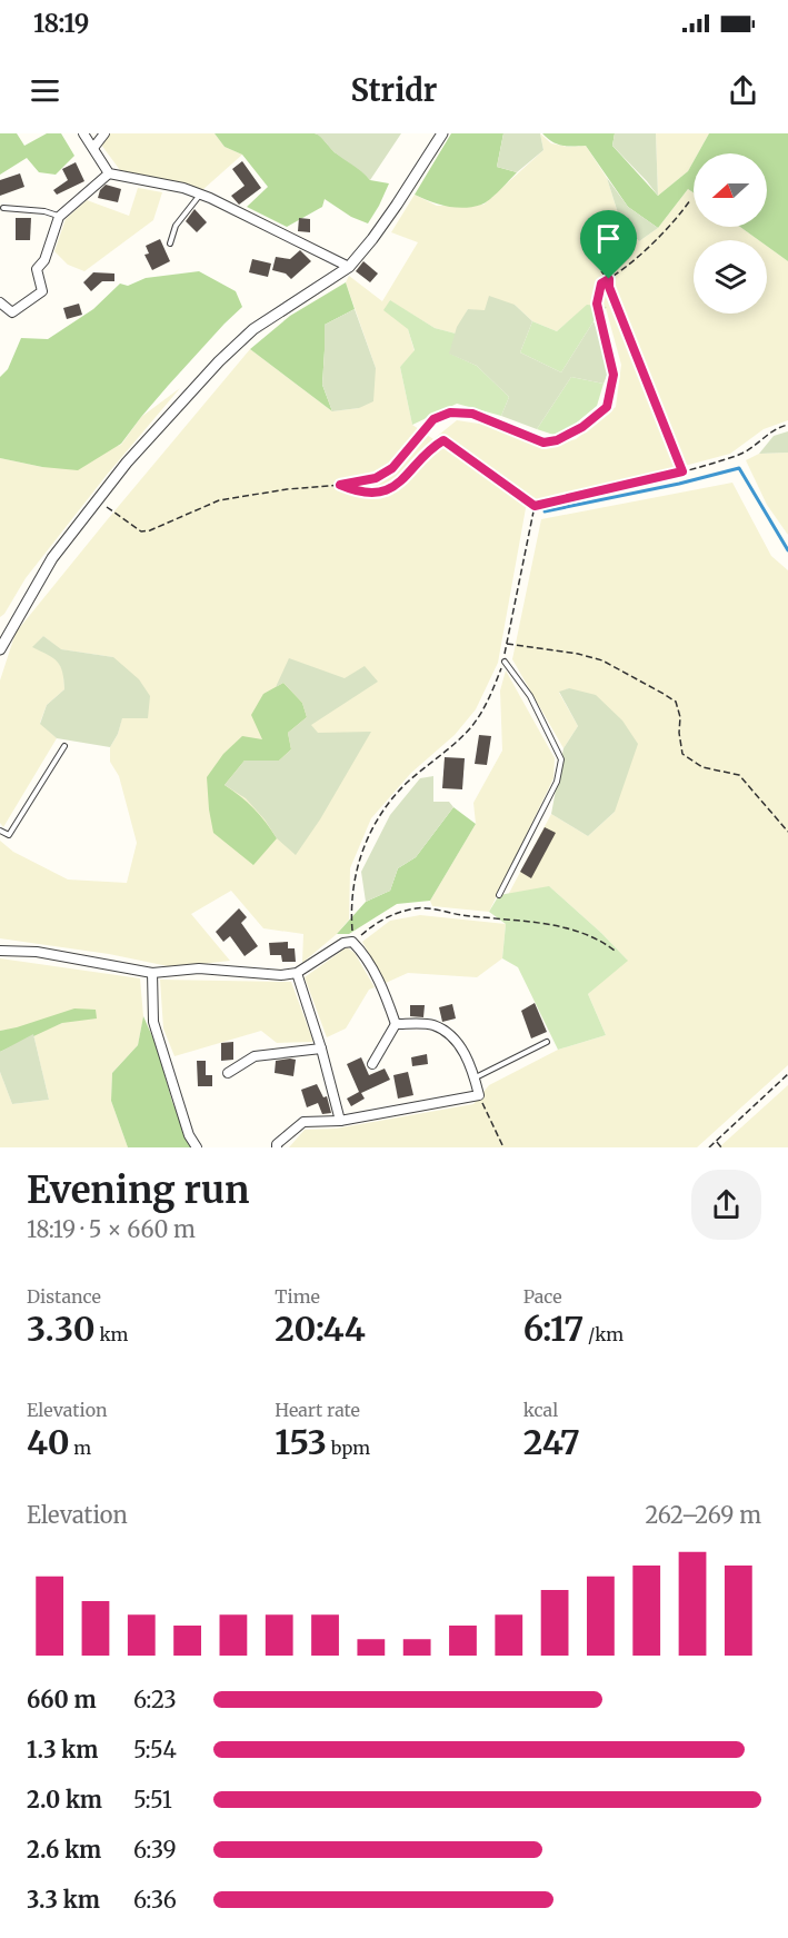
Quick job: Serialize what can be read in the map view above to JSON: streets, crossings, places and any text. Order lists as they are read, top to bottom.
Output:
{
  "north": "left",
  "page": {
    "status": "18:19",
    "header": "Stridr",
    "heading": ["Evening run", "18:19 · 5 × 660 m"],
    "stats": [
      ["Distance", "3.30 km"],
      ["Time", "20:44"],
      ["Pace", "6:17 /km"],
      ["Elevation", "40 m"],
      ["Heart rate", "153 bpm"],
      ["kcal", "247"]
    ],
    "chart": ["Elevation", "262–269 m"],
    "list": [
      {
        "name": "660 m",
        "note": "6:23"
      },
      {
        "name": "1.3 km",
        "note": "5:54"
      },
      {
        "name": "2.0 km",
        "note": "5:51"
      },
      {
        "name": "2.6 km",
        "note": "6:39"
      },
      {
        "name": "3.3 km",
        "note": "6:36"
      }
    ]
  }
}
